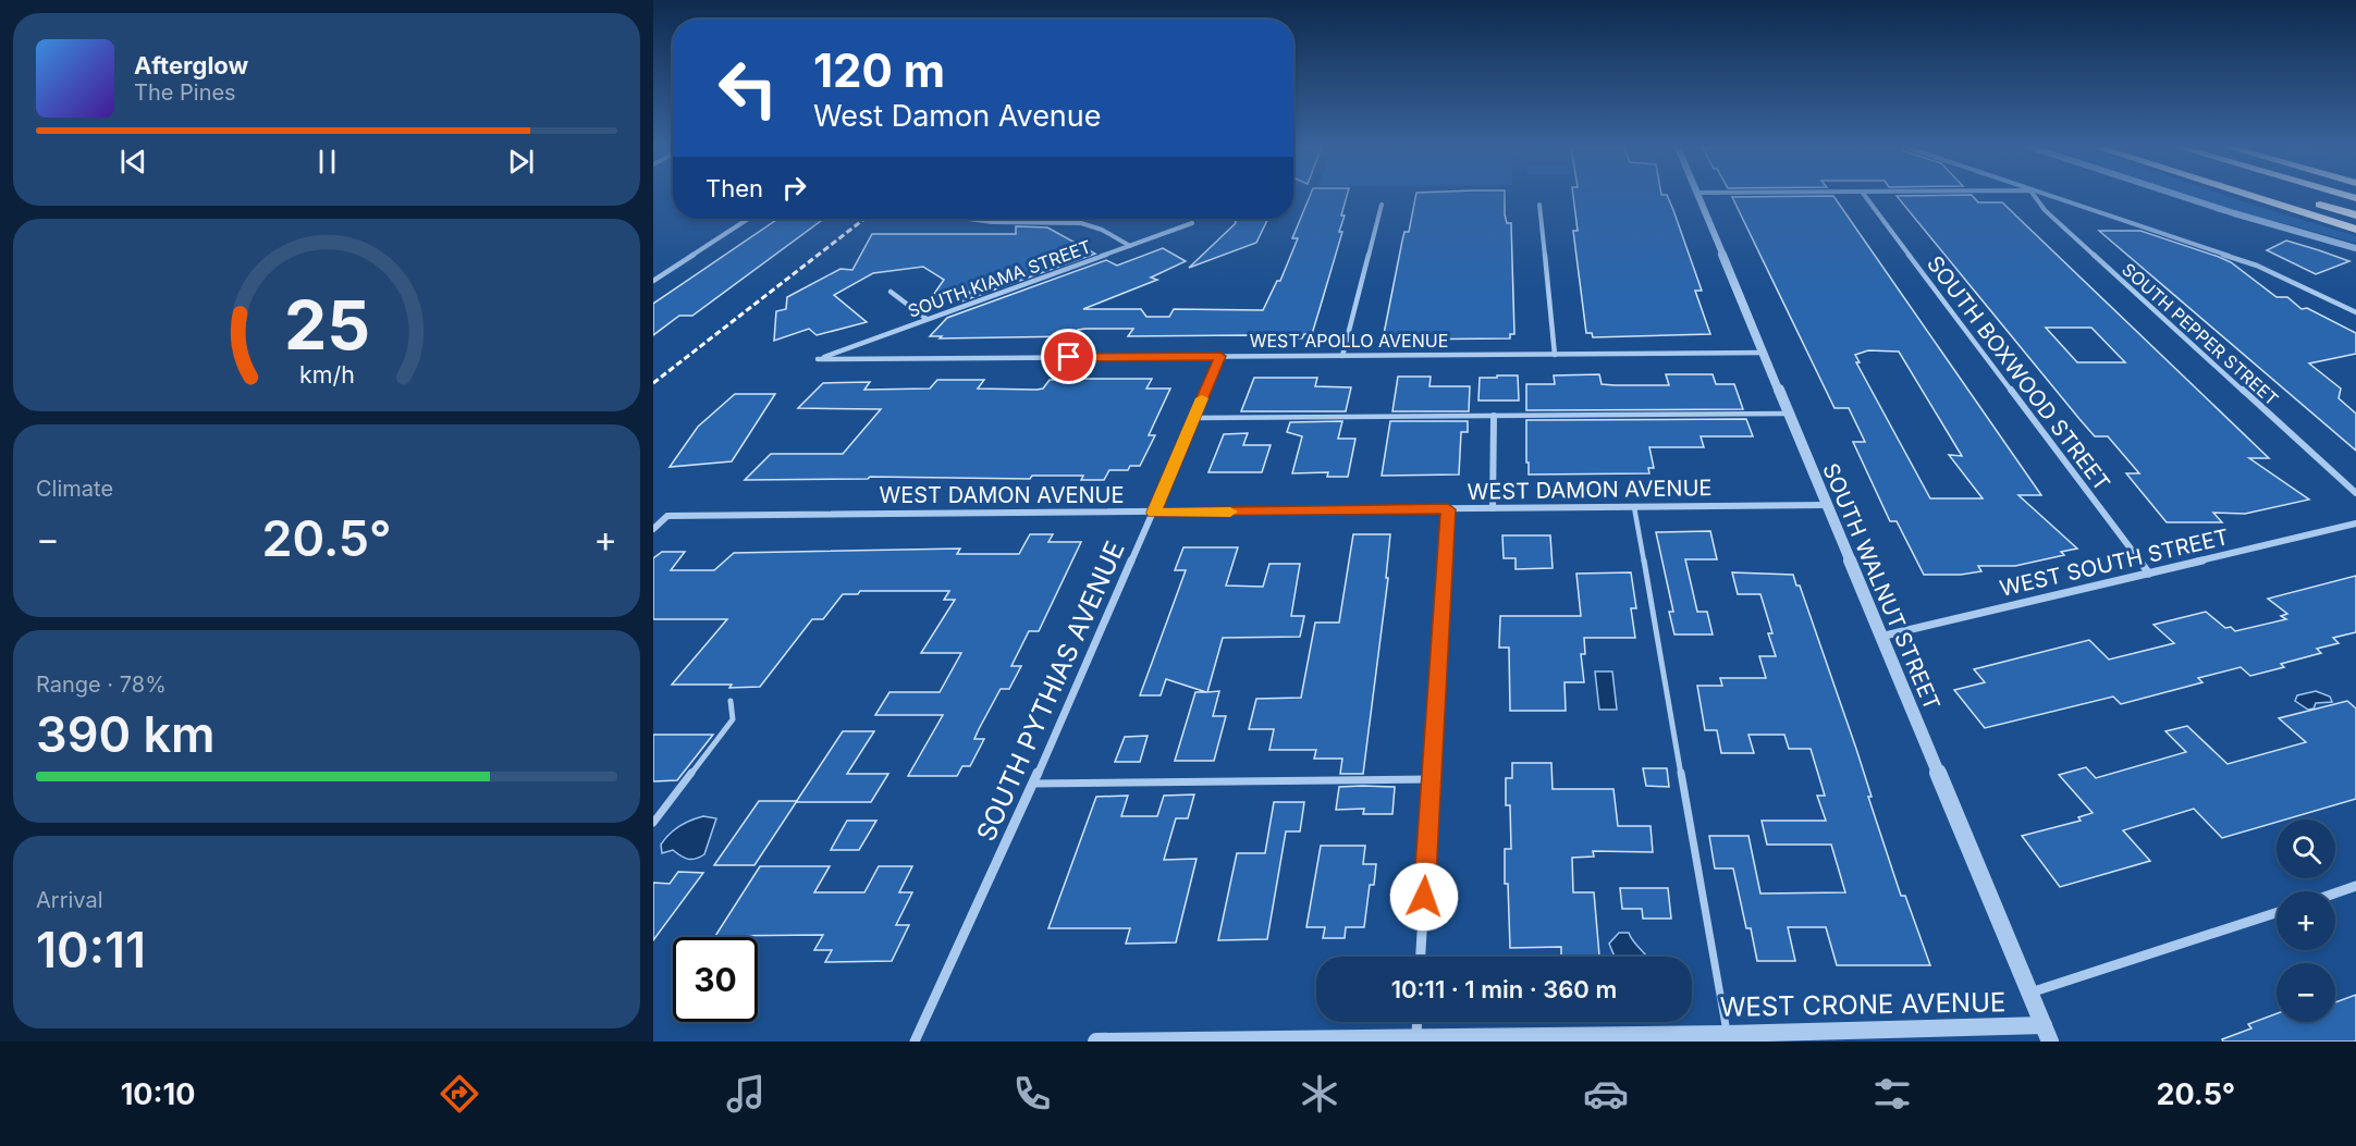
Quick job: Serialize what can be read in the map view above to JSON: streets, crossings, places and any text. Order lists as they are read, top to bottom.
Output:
{
  "streets": {
    "street": [
      "SOUTH KIAMA STREET",
      "SOUTH PEPPER STREET",
      "WEST APOLLO AVENUE",
      "SOUTH BOXWOOD STREET",
      "WEST DAMON AVENUE",
      "WEST SOUTH STREET",
      "SOUTH WALNUT STREET",
      "SOUTH PYTHIAS AVENUE",
      "WEST CRONE AVENUE"
    ]
  },
  "crossings": [
    ["SOUTH KIAMA STREET", "WEST APOLLO AVENUE"],
    ["WEST APOLLO AVENUE", "SOUTH WALNUT STREET"],
    ["WEST APOLLO AVENUE", "SOUTH PYTHIAS AVENUE"],
    ["SOUTH BOXWOOD STREET", "WEST SOUTH STREET"],
    ["WEST DAMON AVENUE", "SOUTH WALNUT STREET"],
    ["WEST DAMON AVENUE", "SOUTH PYTHIAS AVENUE"],
    ["WEST SOUTH STREET", "SOUTH WALNUT STREET"],
    ["SOUTH WALNUT STREET", "WEST CRONE AVENUE"]
  ],
  "page": {
    "turn": ["120 m", "West Damon Avenue"],
    "song": ["Afterglow", "The Pines"],
    "then": "Then",
    "tile": [
      "Climate",
      ["Range · 78%", "390 km"],
      ["Arrival", "10:11"]
    ],
    "heat": ["−", "20.5°", "+"],
    "map_buttons": ["+", "−"],
    "limit": "30",
    "trip": "10:11 · 1 min · 360 m",
    "tabs": ["10:10", "20.5°"],
    "gauge": ["25", "km/h"]
  }
}
